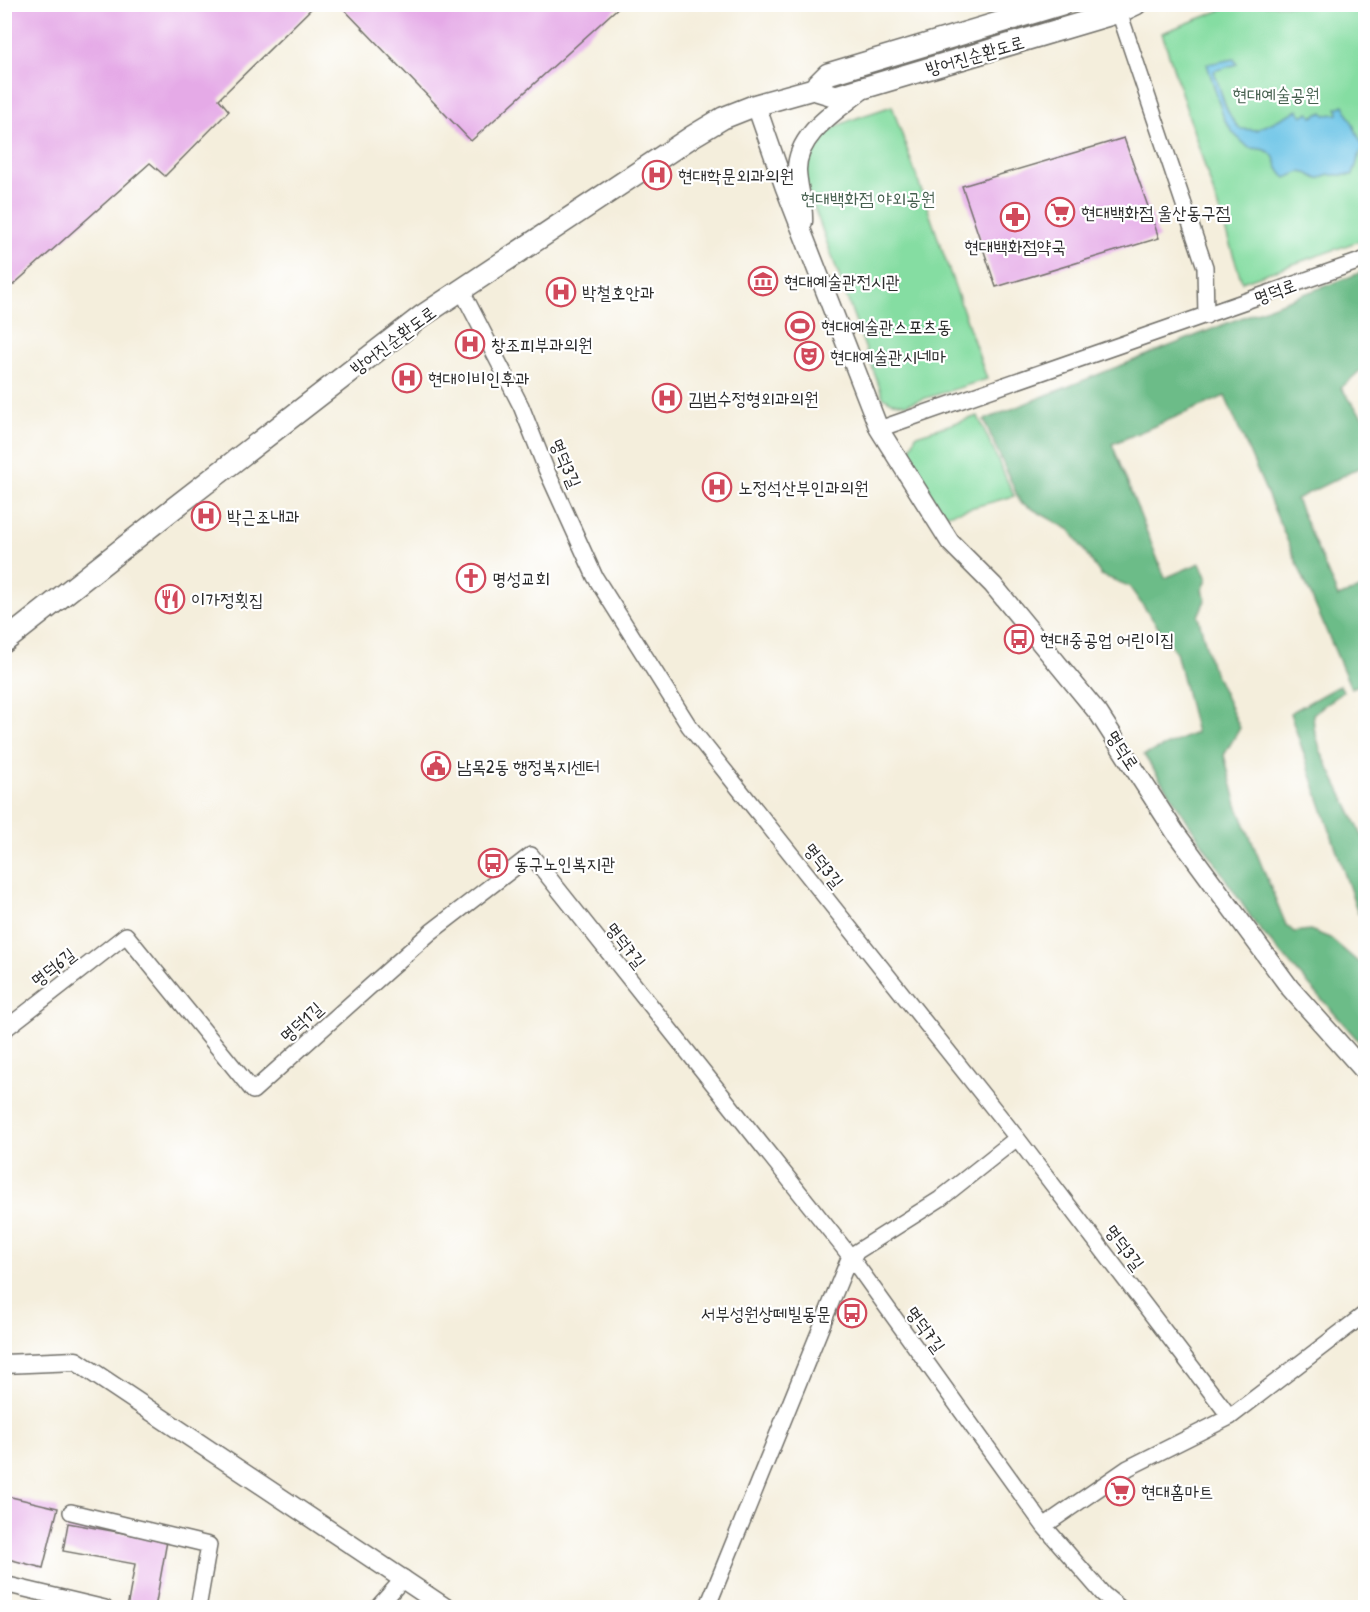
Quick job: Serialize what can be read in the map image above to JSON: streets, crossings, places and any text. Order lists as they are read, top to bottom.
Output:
{
  "streets": {
    "main road": ["방어진순환도로"],
    "street": [
      "명덕로",
      "명덕3길",
      "명덕7길",
      "명덕6길",
      "명덕1길"
    ]
  },
  "crossings": [
    ["방어진순환도로", "명덕로"],
    ["방어진순환도로", "명덕3길"],
    ["명덕7길", "명덕1길"],
    ["명덕6길", "명덕1길"]
  ],
  "parks": ["현대예술공원", "현대백화점 야외공원"],
  "places": {
    "hospital": [
      "현대학문외과의원",
      "박철호안과",
      "창조피부과의원",
      "현대이비인후과",
      "김범수정형외과의원",
      "노정석산부인과의원",
      "박근조내과"
    ],
    "supermarket": ["현대백화점 울산동구점", "현대홈마트"],
    "pharmacy": ["현대백화점약국"],
    "museum": ["현대예술관전시관"],
    "sports": ["현대예술관스포츠동"],
    "theatre": ["현대예술관시네마"],
    "church": ["명성교회"],
    "restaurant": ["이가정횟집"],
    "bus stop": ["현대중공업 어린이집", "동구노인복지관", "서부성원상떼빌동문"],
    "public building": ["남목2동 행정복지센터"]
  }
}
